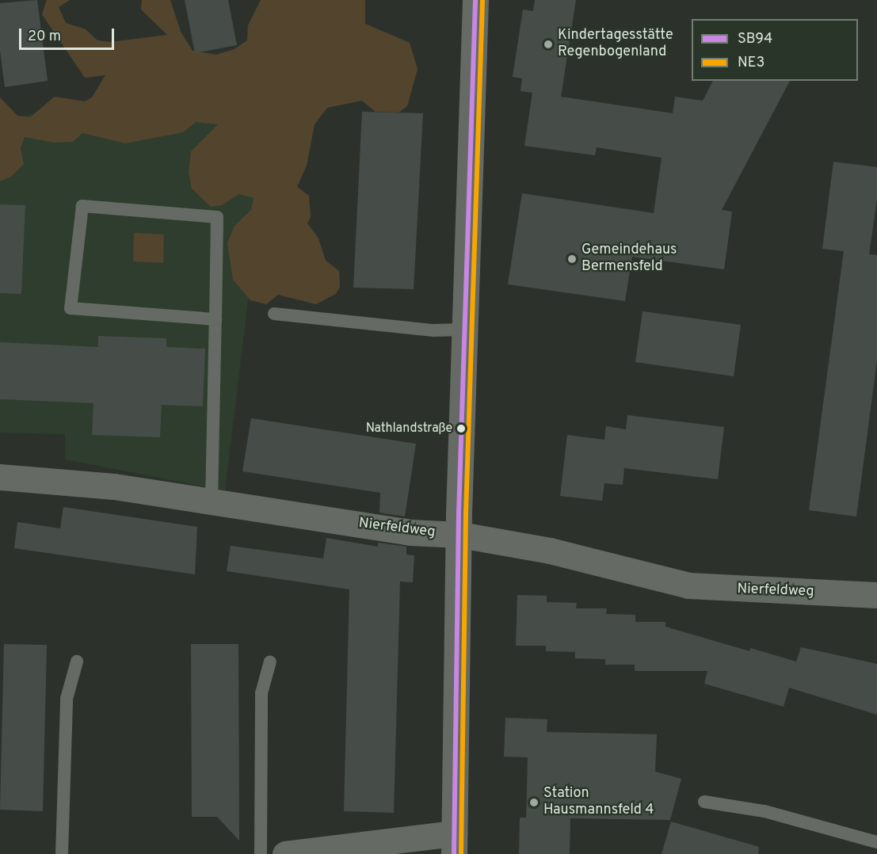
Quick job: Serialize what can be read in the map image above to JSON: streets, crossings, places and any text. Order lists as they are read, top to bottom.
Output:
{
  "streets": {
    "street": ["Nierfeldweg"]
  },
  "places": [
    "Kindertagesstätte Regenbogenland",
    "Gemeindehaus Bermensfeld",
    "Nathlandstraße",
    "Station Hausmannsfeld 4"
  ],
  "lines": ["transit line SB94", "transit line NE3"],
  "legend": ["SB94", "NE3"],
  "scale_bar": "20 m"
}
